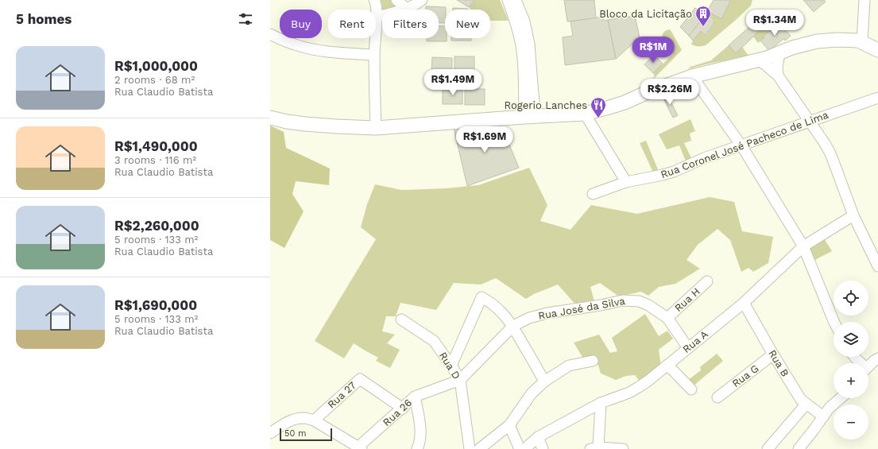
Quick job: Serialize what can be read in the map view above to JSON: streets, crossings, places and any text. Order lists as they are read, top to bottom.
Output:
{
  "streets": {
    "street": [
      "Rua Coronel José Pacheco de Lima",
      "Rua H",
      "Rua José da Silva",
      "Rua A",
      "Rua B",
      "Rua D",
      "Rua G",
      "Rua 27",
      "Rua 26"
    ]
  },
  "crossings": [
    ["Rua H", "Rua José da Silva"],
    ["Rua José da Silva", "Rua A"],
    ["Rua José da Silva", "Rua D"],
    ["Rua José da Silva", "Rua 26"],
    ["Rua A", "Rua B"],
    ["Rua B", "Rua G"],
    ["Rua D", "Rua 26"],
    ["Rua 27", "Rua 26"]
  ],
  "places": {
    "building": ["Bloco da Licitação"],
    "restaurant": ["Rogerio Lanches"]
  },
  "scale_bar": "50 m",
  "page": {
    "heading": "5 homes",
    "price": [
      "R$1.34M",
      "R$1M",
      "R$1.49M",
      "R$2.26M",
      "R$1.69M"
    ],
    "chip": [
      "Buy",
      "Rent",
      "Filters",
      "New"
    ],
    "list": [
      {
        "name": "R$1,000,000",
        "note": "2 rooms · 68 m² · Rua Claudio Batista"
      },
      {
        "name": "R$1,490,000",
        "note": "3 rooms · 116 m² · Rua Claudio Batista"
      },
      {
        "name": "R$2,260,000",
        "note": "5 rooms · 133 m² · Rua Claudio Batista"
      },
      {
        "name": "R$1,690,000",
        "note": "5 rooms · 133 m² · Rua Claudio Batista"
      }
    ],
    "map_buttons": ["+", "−"],
    "scale": "50 m"
  }
}
